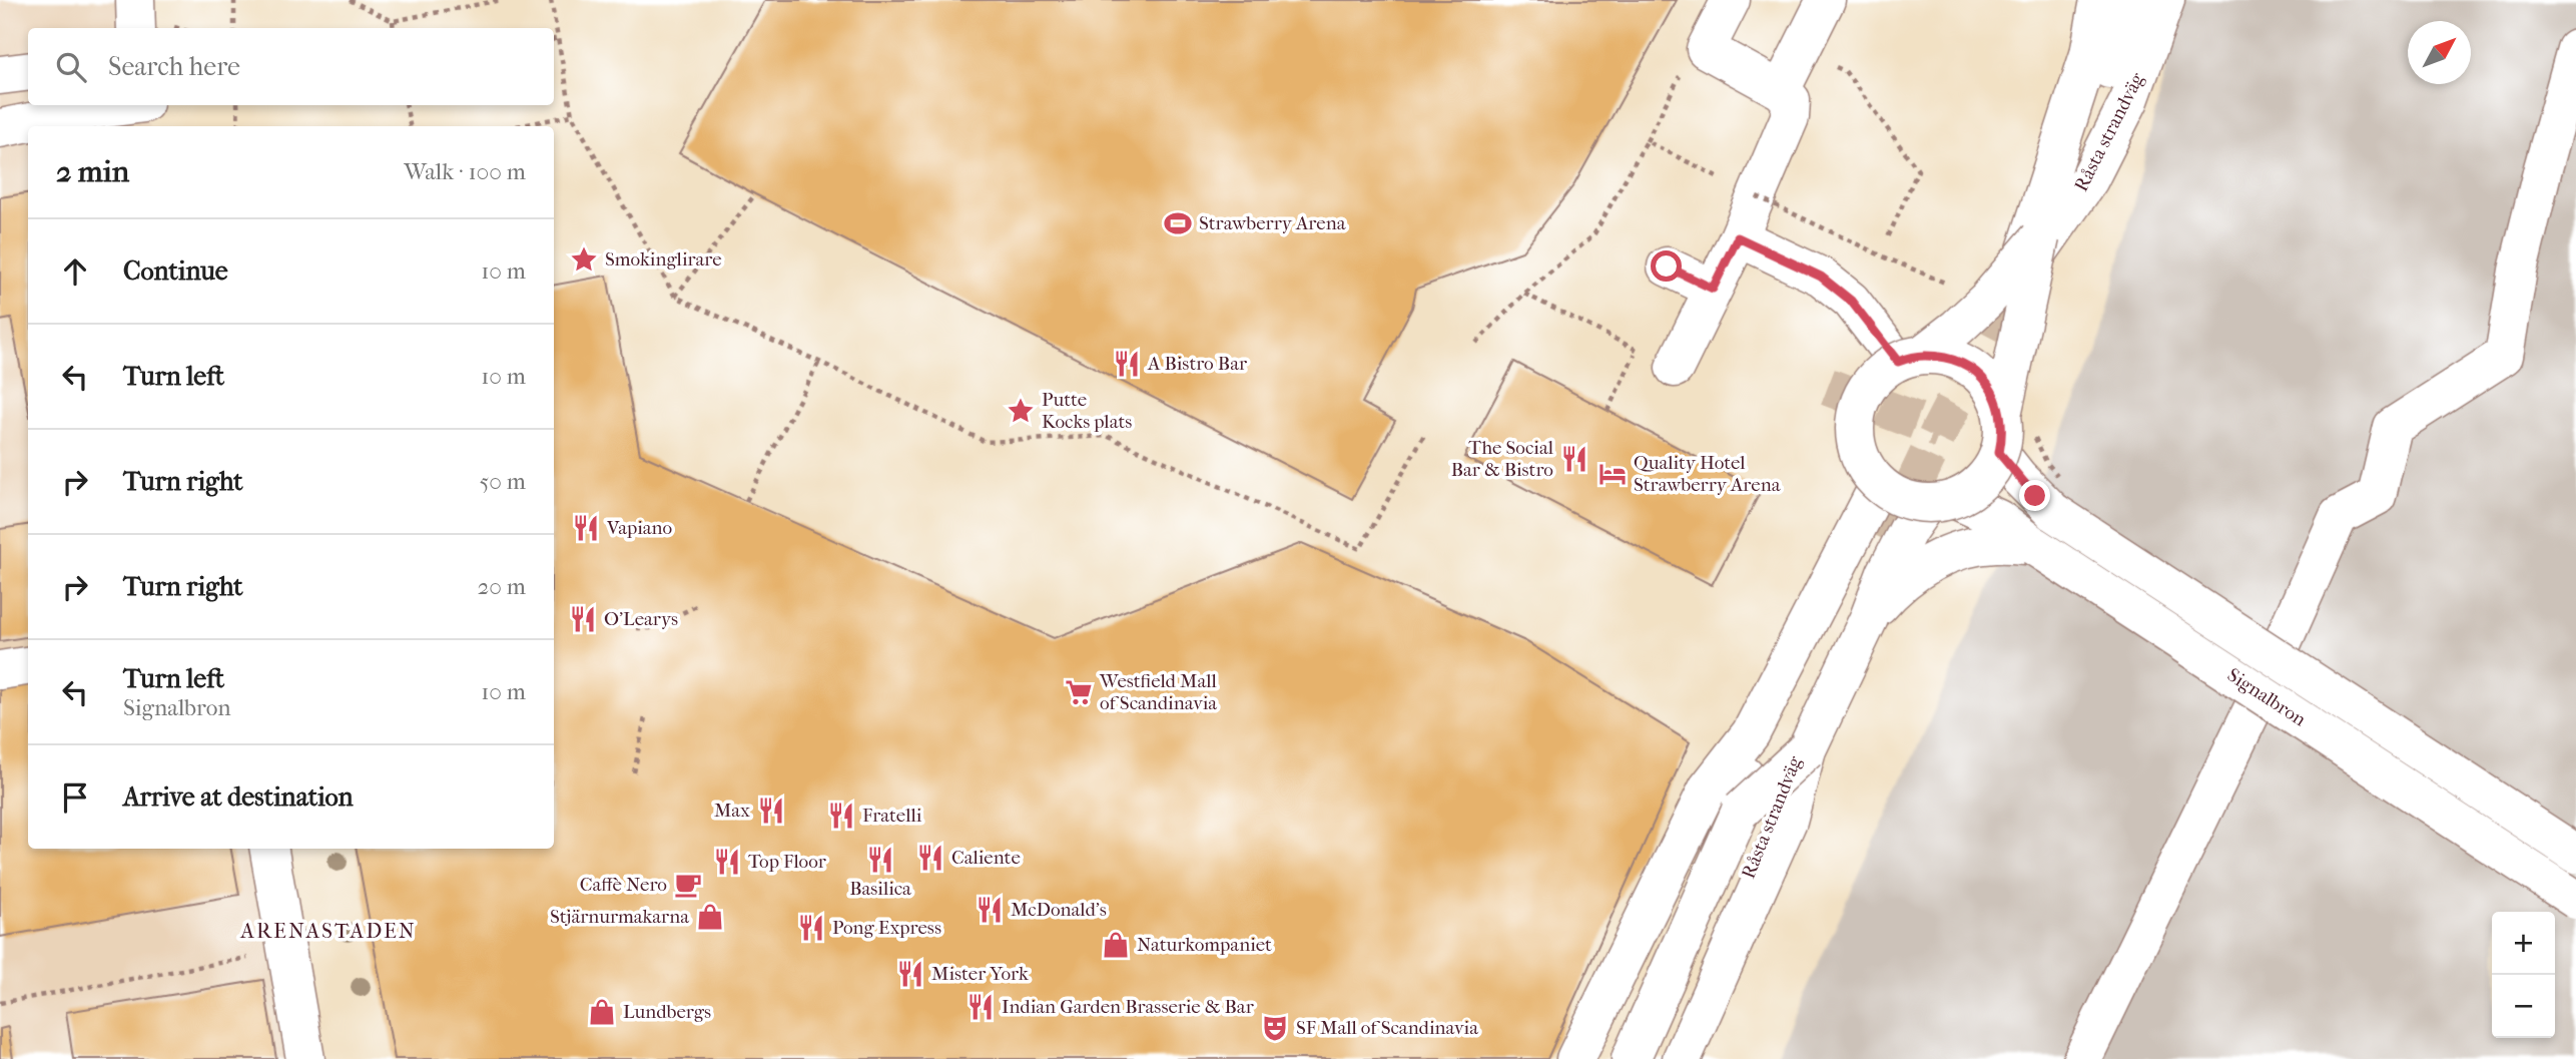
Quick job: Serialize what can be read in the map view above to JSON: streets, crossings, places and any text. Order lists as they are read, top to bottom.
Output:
{
  "streets": {
    "street": ["Råsta strandväg", "Signalbron"]
  },
  "crossings": [
    ["Råsta strandväg", "Signalbron"]
  ],
  "districts": ["ARENASTADEN"],
  "places": {
    "sports": ["Strawberry Arena"],
    "place": ["Smokinglirare", "Putte Kocks plats"],
    "restaurant": [
      "A Bistro Bar",
      "The Social Bar & Bistro",
      "Vapiano",
      "O'Learys",
      "Max",
      "Fratelli",
      "Caliente",
      "Basilica",
      "Top Floor",
      "McDonald's",
      "Pong Express",
      "Mister York",
      "Indian Garden Brasserie & Bar"
    ],
    "hotel": ["Quality Hotel Strawberry Arena"],
    "supermarket": ["Westfield Mall of Scandinavia"],
    "cafe": ["Caffè Nero"],
    "shop": ["Stjärnurmakarna", "Naturkompaniet", "Lundbergs"],
    "theatre": ["SF Mall of Scandinavia"]
  },
  "north": "top right",
  "page": {
    "search": "Search here",
    "heading": ["2 min", "Walk · 100 m"],
    "list": [
      ["Continue", "10 m"],
      ["Turn left", "10 m"],
      ["Turn right", "50 m"],
      ["Turn right", "20 m"],
      ["Turn left", "Signalbron", "10 m"],
      "Arrive at destination"
    ],
    "map_buttons": ["+", "−"]
  }
}
